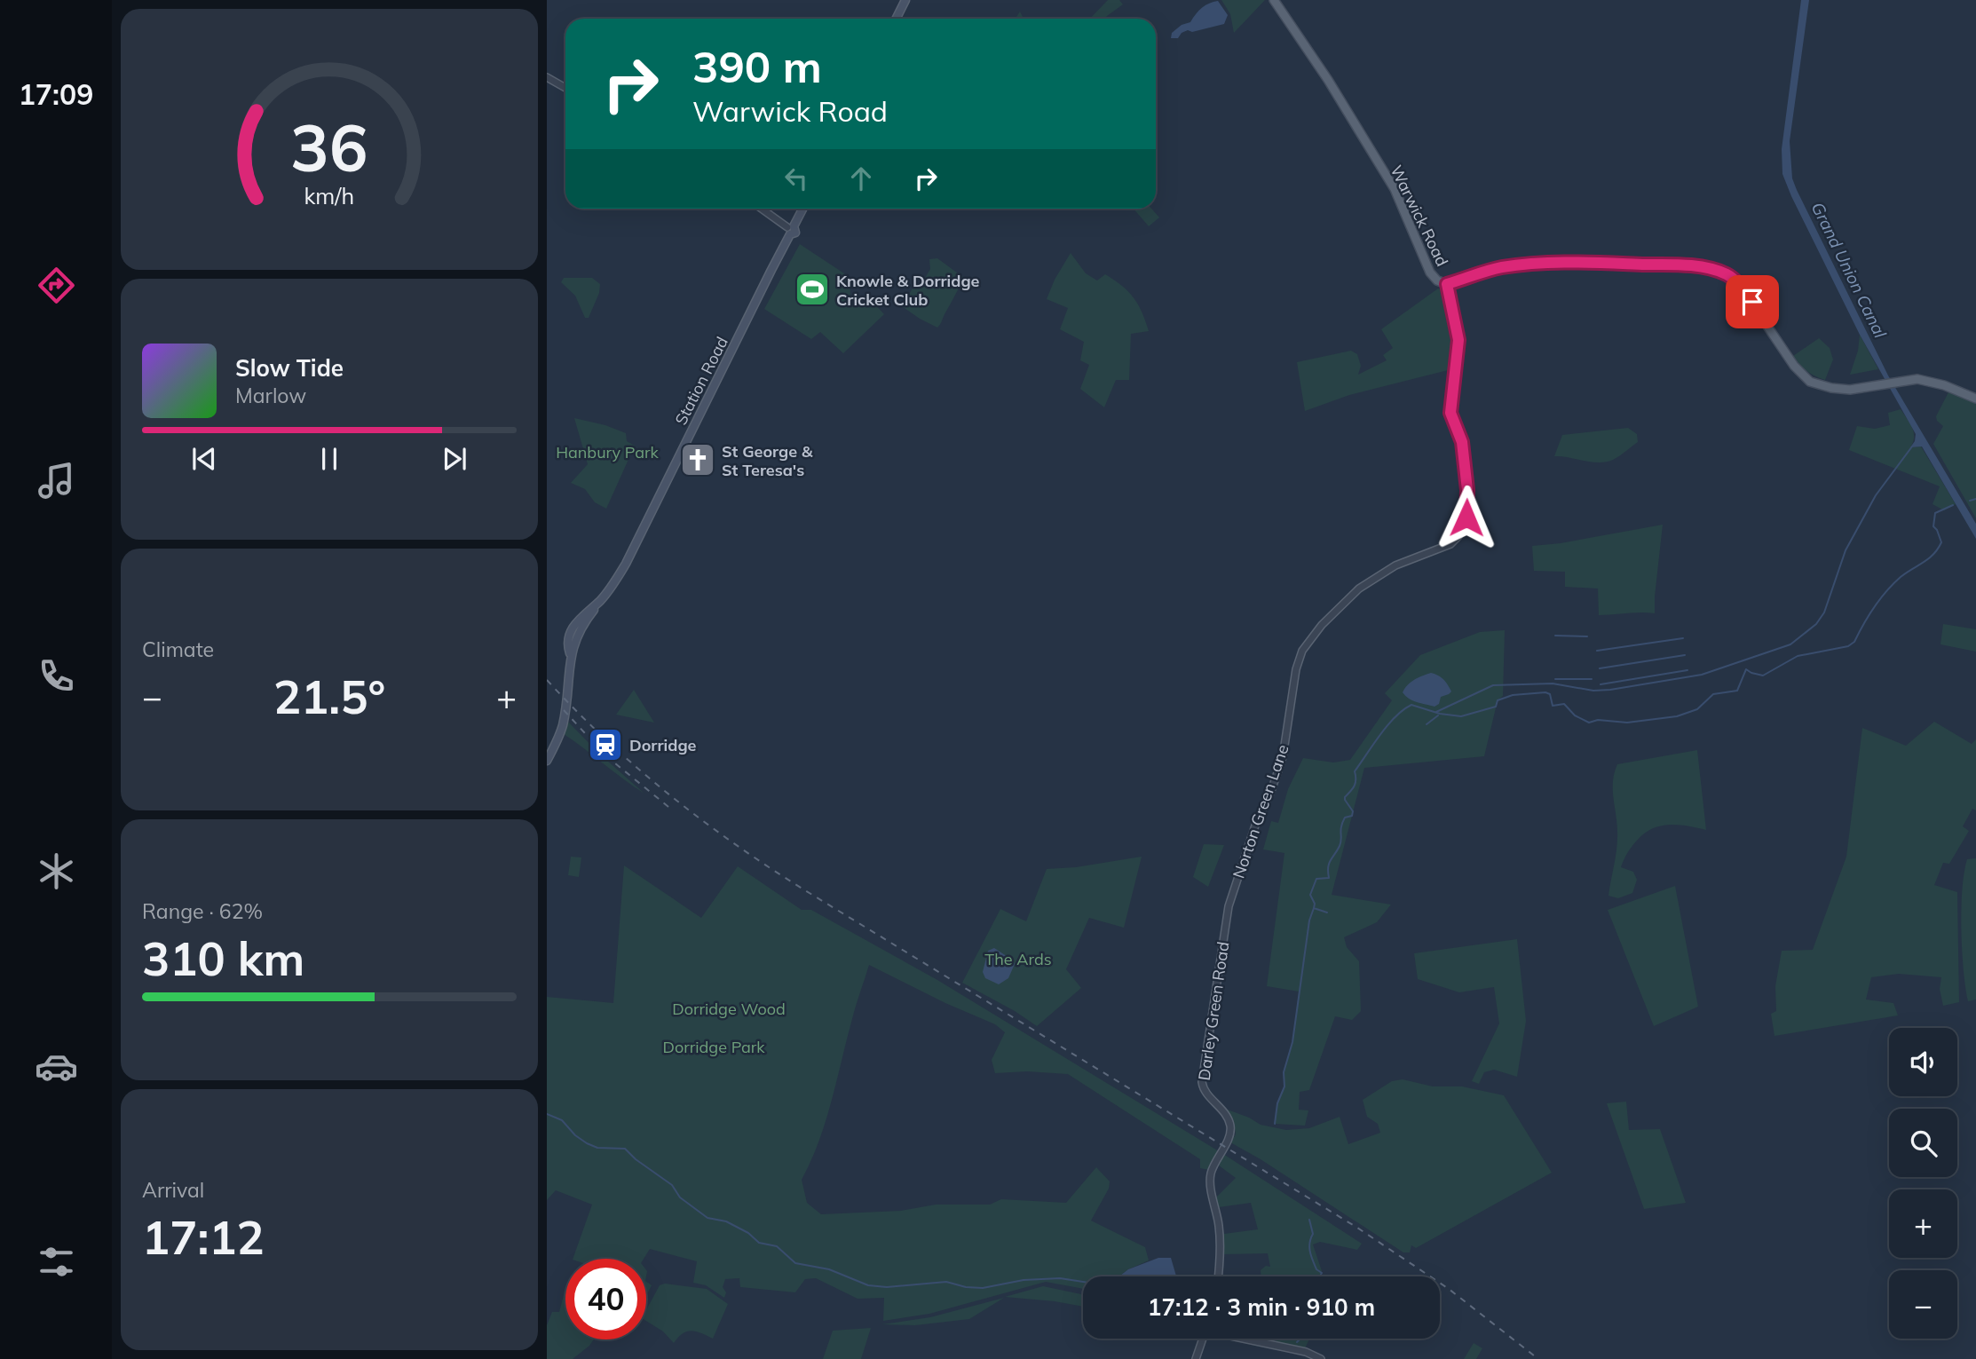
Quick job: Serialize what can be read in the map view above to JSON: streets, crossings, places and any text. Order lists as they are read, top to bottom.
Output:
{
  "streets": {
    "main road": ["Warwick Road", "Station Road"],
    "street": ["Norton Green Lane", "Darley Green Road"]
  },
  "crossings": [
    ["Warwick Road", "Norton Green Lane"],
    ["Norton Green Lane", "Darley Green Road"]
  ],
  "water": ["Grand Union Canal"],
  "parks": [
    "Hanbury Park",
    "The Ards",
    "Dorridge Wood",
    "Dorridge Park"
  ],
  "places": {
    "sports": ["Knowle & Dorridge Cricket Club"],
    "church": ["St George & St Teresa's"],
    "station": ["Dorridge"]
  },
  "page": {
    "tabs": "17:09",
    "turn": ["390 m", "Warwick Road"],
    "song": ["Slow Tide", "Marlow"],
    "tile": [
      "Climate",
      ["Range · 62%", "310 km"],
      ["Arrival", "17:12"]
    ],
    "heat": ["−", "21.5°", "+"],
    "map_buttons": ["+", "−"],
    "limit": "40",
    "trip": "17:12 · 3 min · 910 m",
    "gauge": ["36", "km/h"]
  }
}
